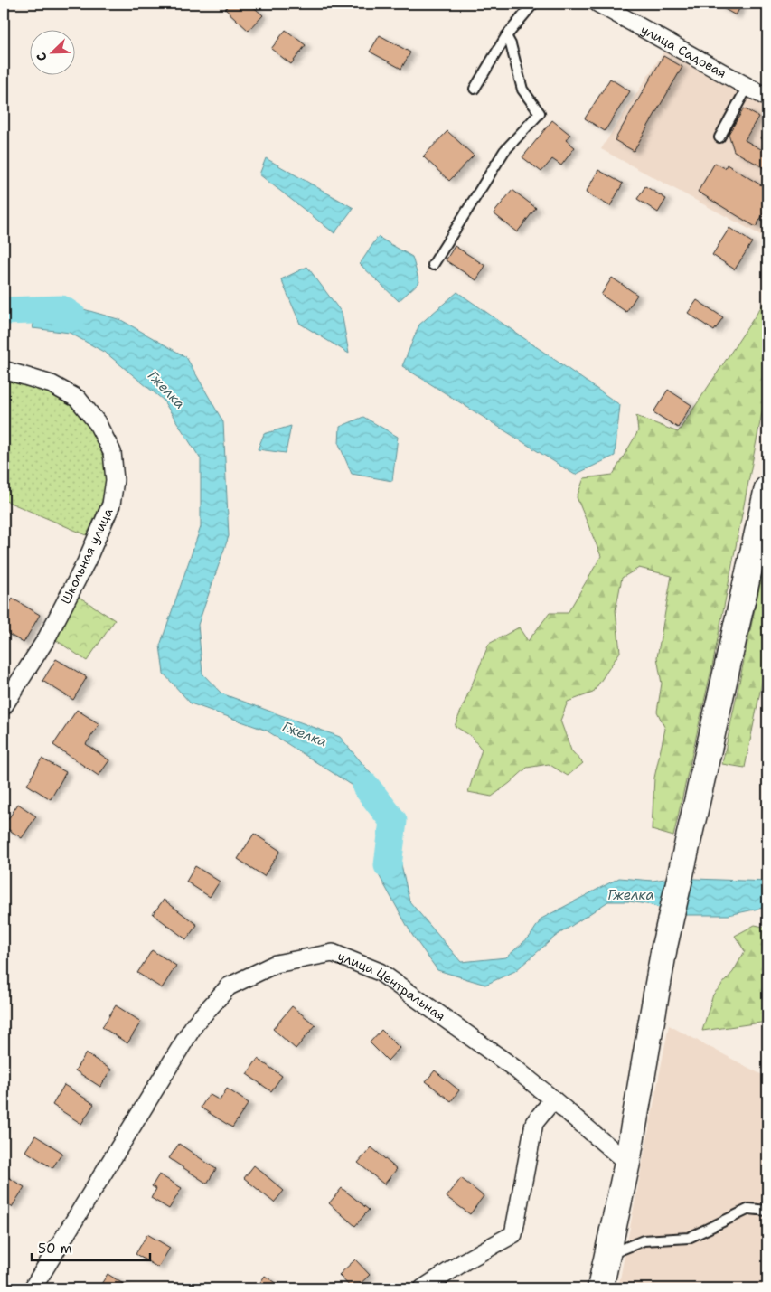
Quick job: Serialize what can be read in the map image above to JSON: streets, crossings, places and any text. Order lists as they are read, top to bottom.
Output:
{
  "streets": {
    "street": ["улица Садовая", "Школьная улица", "улица Центральная"]
  },
  "water": ["Гжелка"],
  "scale_bar": "50 m",
  "north": "bottom left"
}
